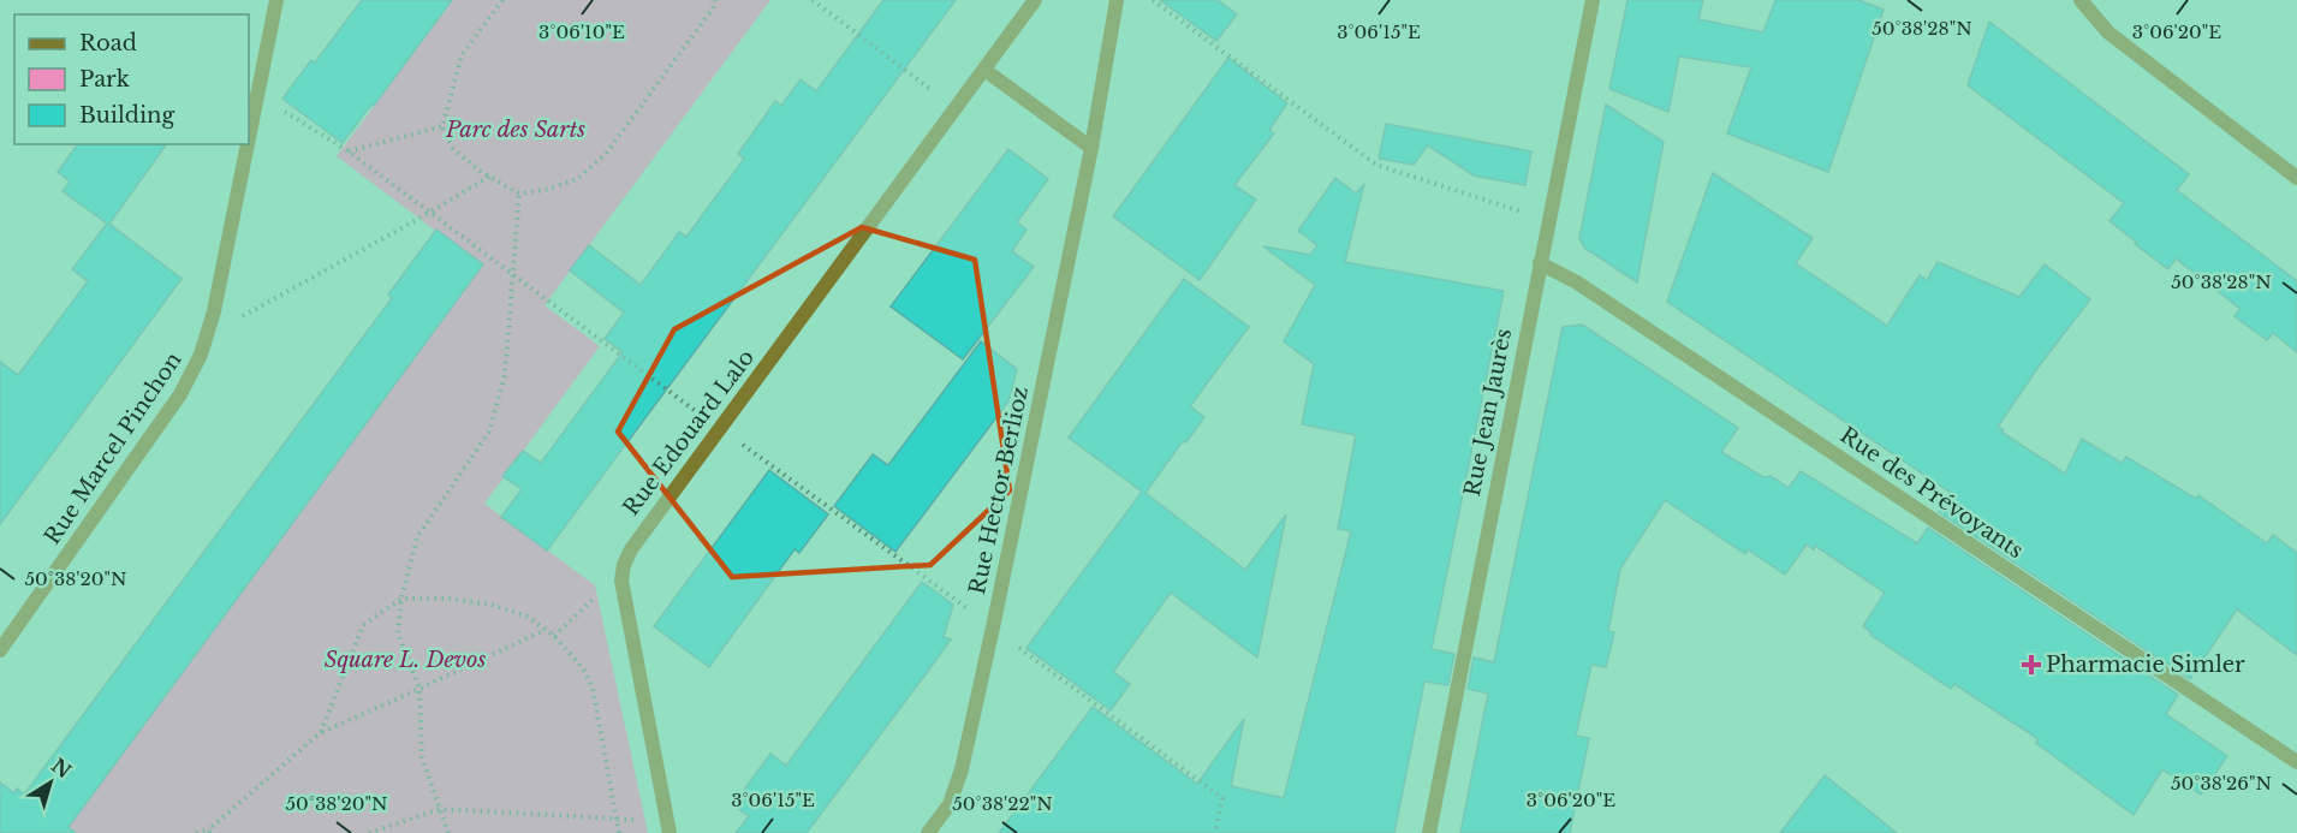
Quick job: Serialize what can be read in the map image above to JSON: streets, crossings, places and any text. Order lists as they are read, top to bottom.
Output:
{
  "streets": {
    "street": [
      "Rue Jean Jaurès",
      "Rue Edouard Lalo",
      "Rue Marcel Pinchon",
      "Rue Hector Berlioz",
      "Rue des Prévoyants"
    ]
  },
  "crossings": [
    ["Rue Jean Jaurès", "Rue des Prévoyants"]
  ],
  "parks": ["Parc des Sarts", "Square L. Devos"],
  "places": {
    "health": ["Pharmacie Simler"]
  },
  "legend": ["Road", "Park", "Building"],
  "north": "top right",
  "coordinates": [
    "50°38'28\"N",
    "3°06'10\"E",
    "3°06'15\"E",
    "3°06'20\"E",
    "50°38'20\"N",
    "50°38'26\"N",
    "50°38'22\"N"
  ]
}
